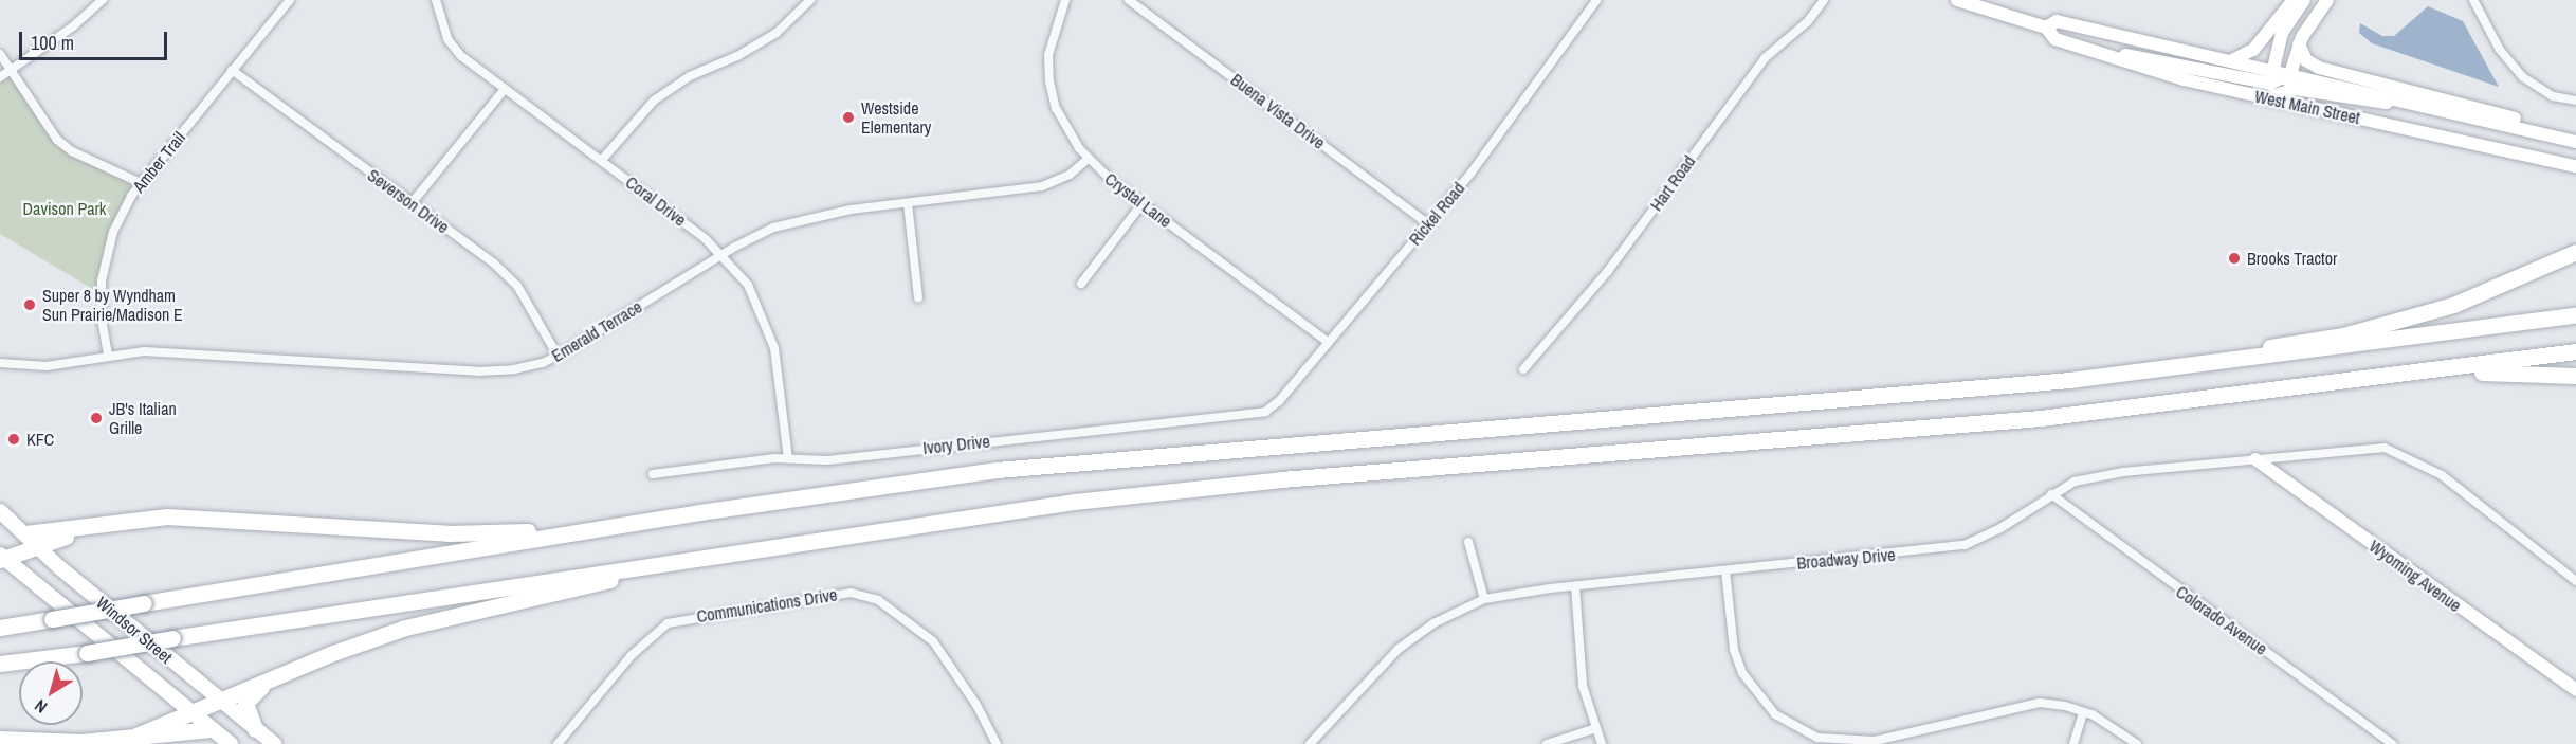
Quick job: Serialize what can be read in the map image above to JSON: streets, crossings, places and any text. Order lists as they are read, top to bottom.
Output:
{
  "streets": {
    "main road": ["West Main Street", "Wyoming Avenue", "Windsor Street"],
    "street": [
      "Buena Vista Drive",
      "Amber Trail",
      "Hart Road",
      "Crystal Lane",
      "Severson Drive",
      "Coral Drive",
      "Rickel Road",
      "Emerald Terrace",
      "Ivory Drive",
      "Broadway Drive",
      "Communications Drive",
      "Colorado Avenue"
    ]
  },
  "crossings": [
    ["Buena Vista Drive", "Rickel Road"],
    ["Amber Trail", "Severson Drive"],
    ["Amber Trail", "Emerald Terrace"],
    ["Crystal Lane", "Rickel Road"],
    ["Crystal Lane", "Emerald Terrace"],
    ["Severson Drive", "Emerald Terrace"],
    ["Coral Drive", "Emerald Terrace"],
    ["Coral Drive", "Ivory Drive"],
    ["Rickel Road", "Ivory Drive"],
    ["Broadway Drive", "Wyoming Avenue"],
    ["Broadway Drive", "Colorado Avenue"]
  ],
  "parks": ["Davison Park"],
  "places": [
    "Westside Elementary",
    "Brooks Tractor",
    "Super 8 by Wyndham Sun Prairie/Madison E",
    "JB's Italian Grille",
    "KFC"
  ],
  "scale_bar": "100 m",
  "north": "bottom left"
}
